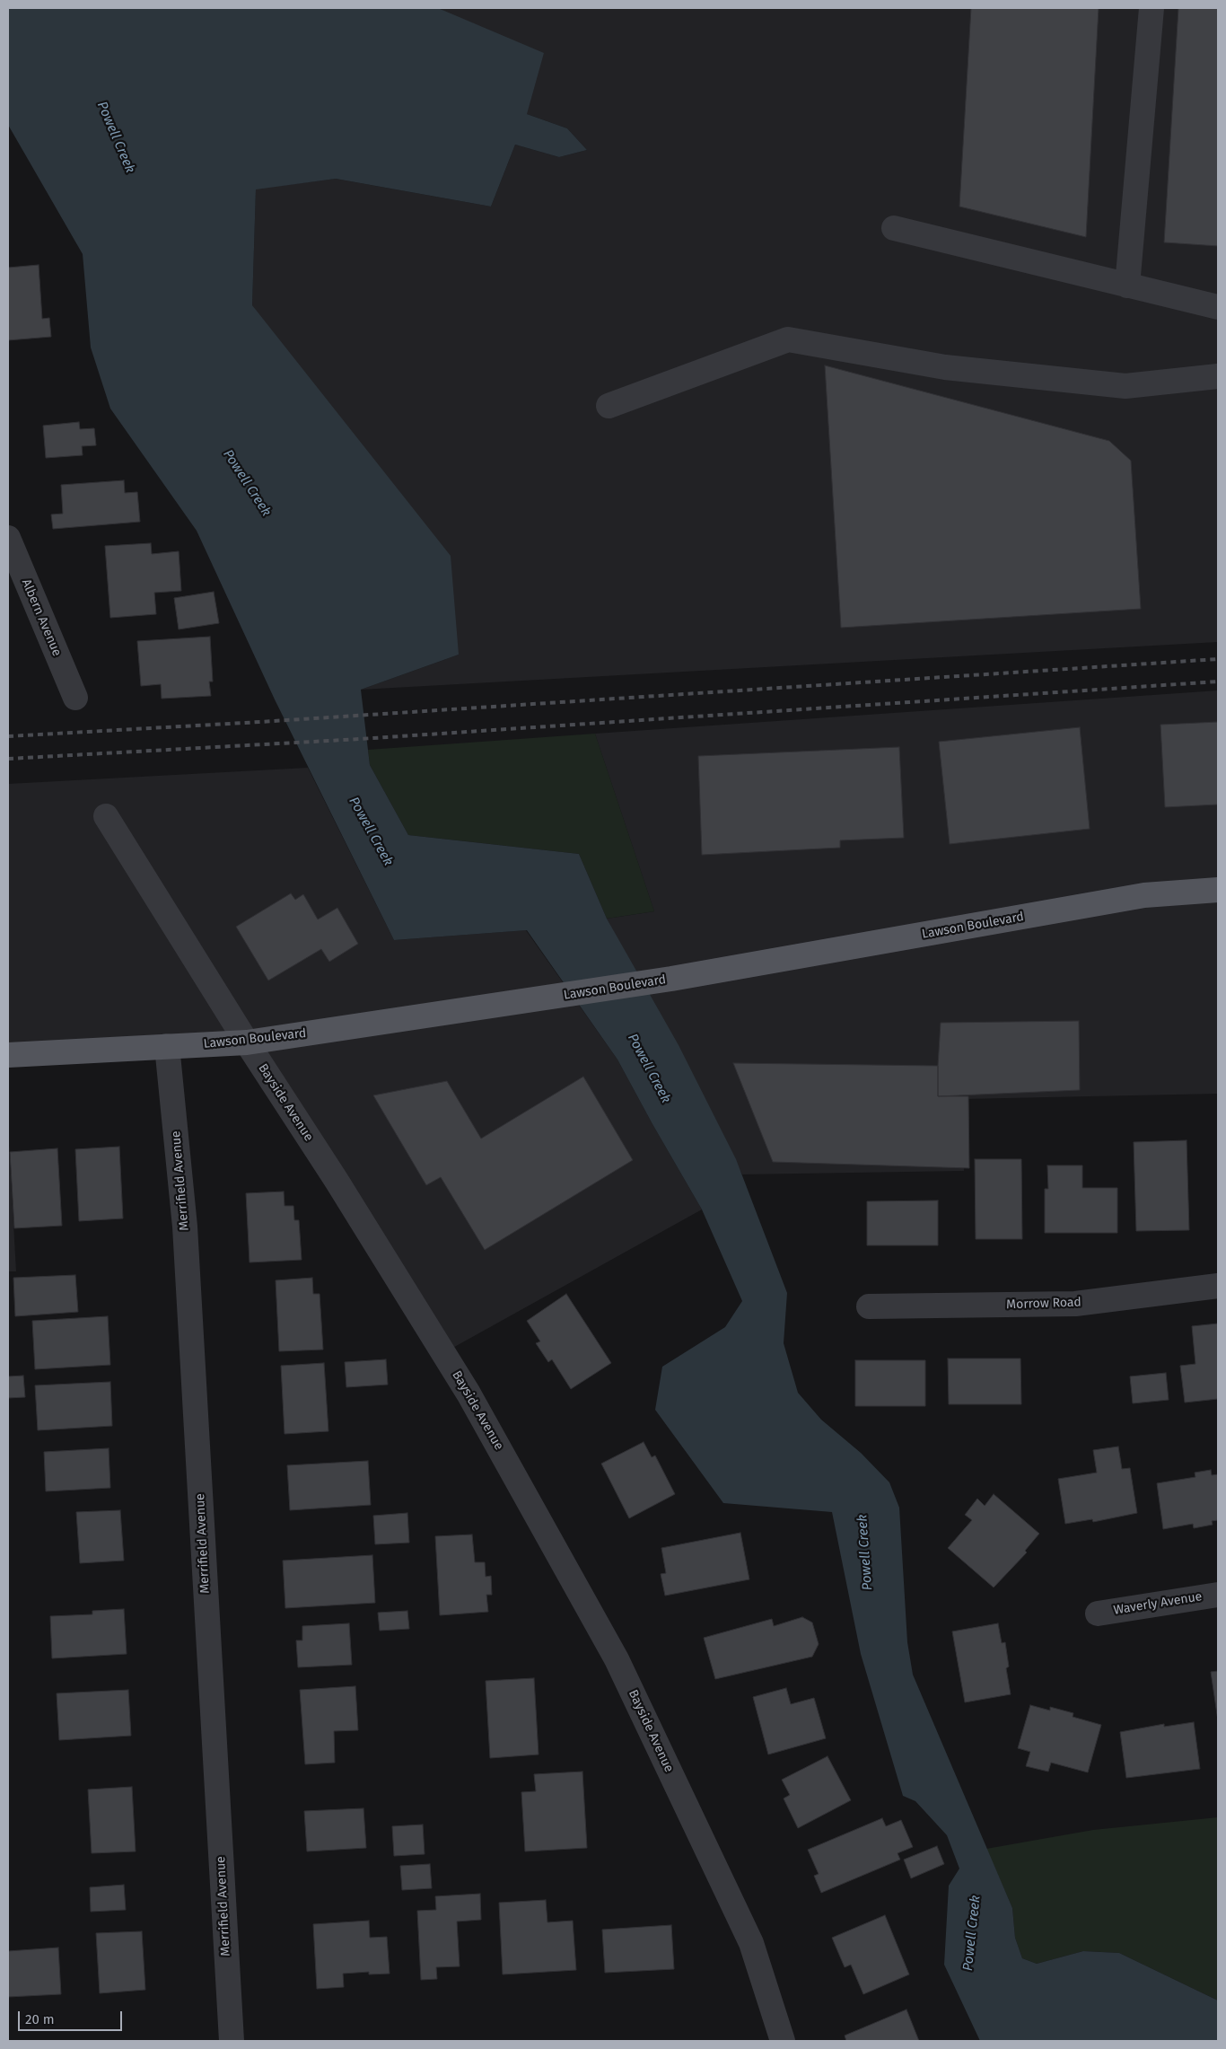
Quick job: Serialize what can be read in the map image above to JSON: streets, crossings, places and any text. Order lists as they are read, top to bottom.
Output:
{
  "streets": {
    "main road": ["Lawson Boulevard"],
    "street": [
      "Albern Avenue",
      "Bayside Avenue",
      "Merrifield Avenue",
      "Morrow Road",
      "Waverly Avenue"
    ]
  },
  "crossings": [
    ["Lawson Boulevard", "Bayside Avenue"],
    ["Lawson Boulevard", "Merrifield Avenue"]
  ],
  "water": ["Powell Creek"],
  "scale_bar": "20 m"
}
